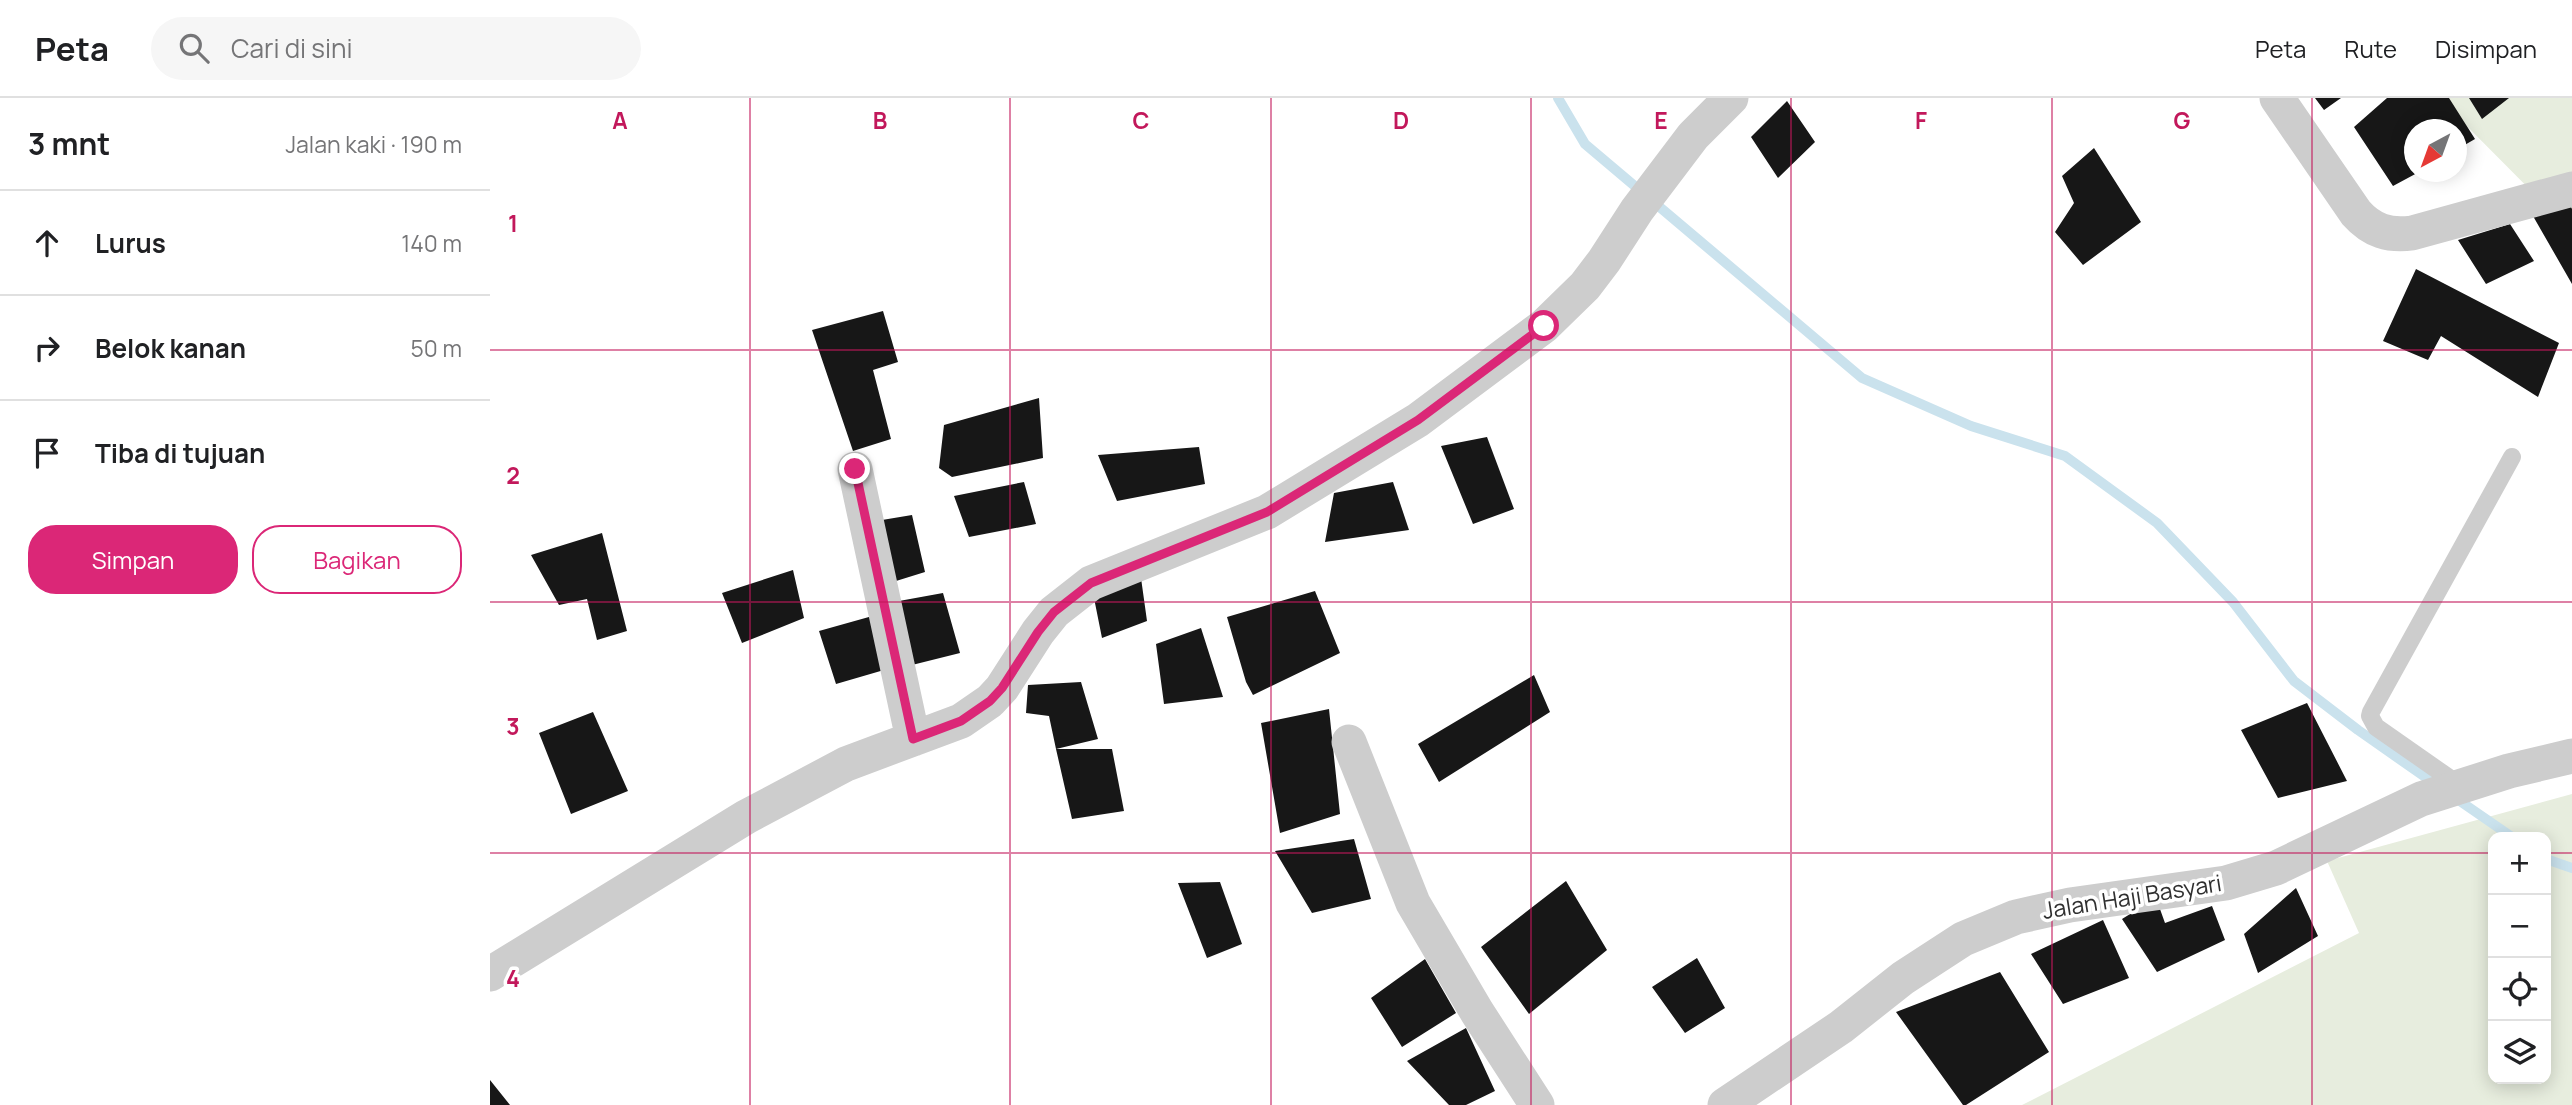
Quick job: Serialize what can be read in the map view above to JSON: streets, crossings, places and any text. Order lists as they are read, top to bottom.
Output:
{
  "streets": {
    "street": ["Jalan Haji Basyari"]
  },
  "north": "bottom left",
  "page": {
    "header": "Peta",
    "search": "Cari di sini",
    "nav": ["Peta", "Rute", "Disimpan"],
    "heading": ["3 mnt", "Jalan kaki · 190 m"],
    "list": [
      ["Lurus", "140 m"],
      ["Belok kanan", "50 m"],
      "Tiba di tujuan"
    ],
    "buttons": ["Simpan", "Bagikan"],
    "map_buttons": ["+", "−"]
  },
  "grid": {
    "columns": [
      "A",
      "B",
      "C",
      "D",
      "E",
      "F",
      "G"
    ],
    "rows": [
      "1",
      "2",
      "3",
      "4"
    ]
  }
}
